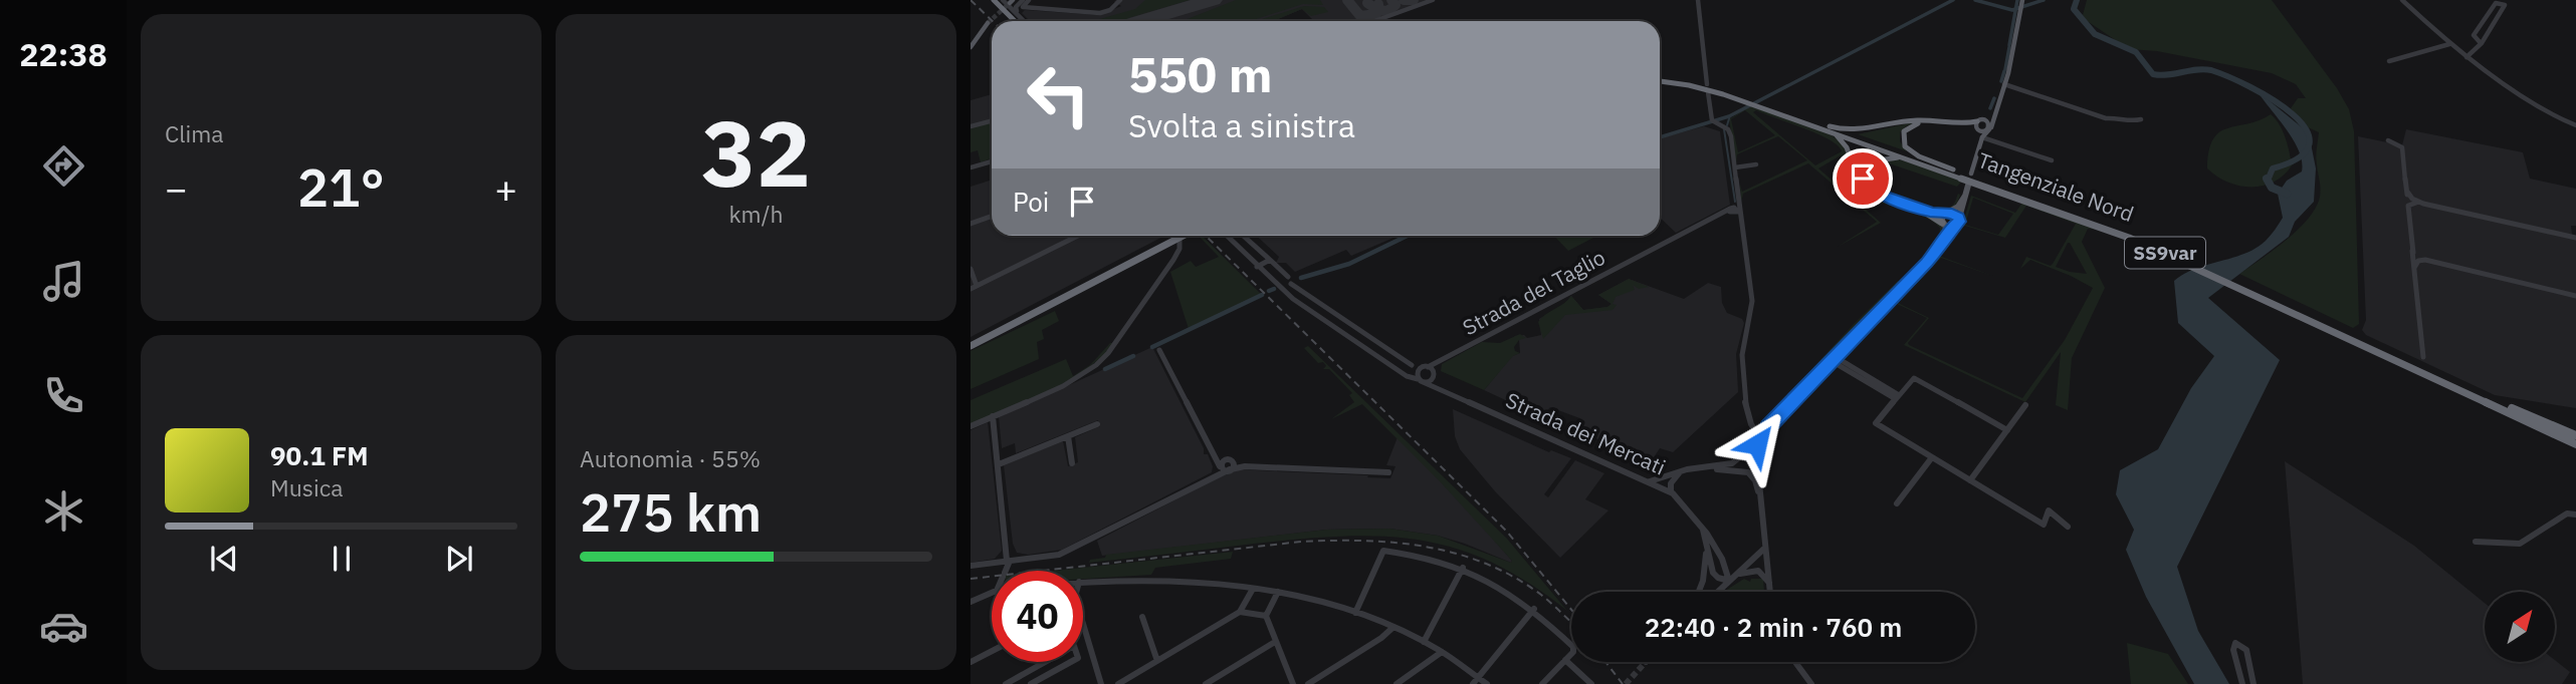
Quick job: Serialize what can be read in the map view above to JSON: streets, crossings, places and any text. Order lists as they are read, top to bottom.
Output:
{
  "streets": {
    "highway": ["SS9var"],
    "street": ["Strada del Taglio", "Strada dei Mercati"]
  },
  "north": "top right",
  "page": {
    "tabs": "22:38",
    "tile": [
      "Clima",
      ["32", "km/h"],
      ["Autonomia · 55%", "275 km"]
    ],
    "turn": ["550 m", "Svolta a sinistra"],
    "heat": ["−", "21°", "+"],
    "then": "Poi",
    "song": ["90.1 FM", "Musica"],
    "limit": "40",
    "trip": "22:40 · 2 min · 760 m"
  }
}
